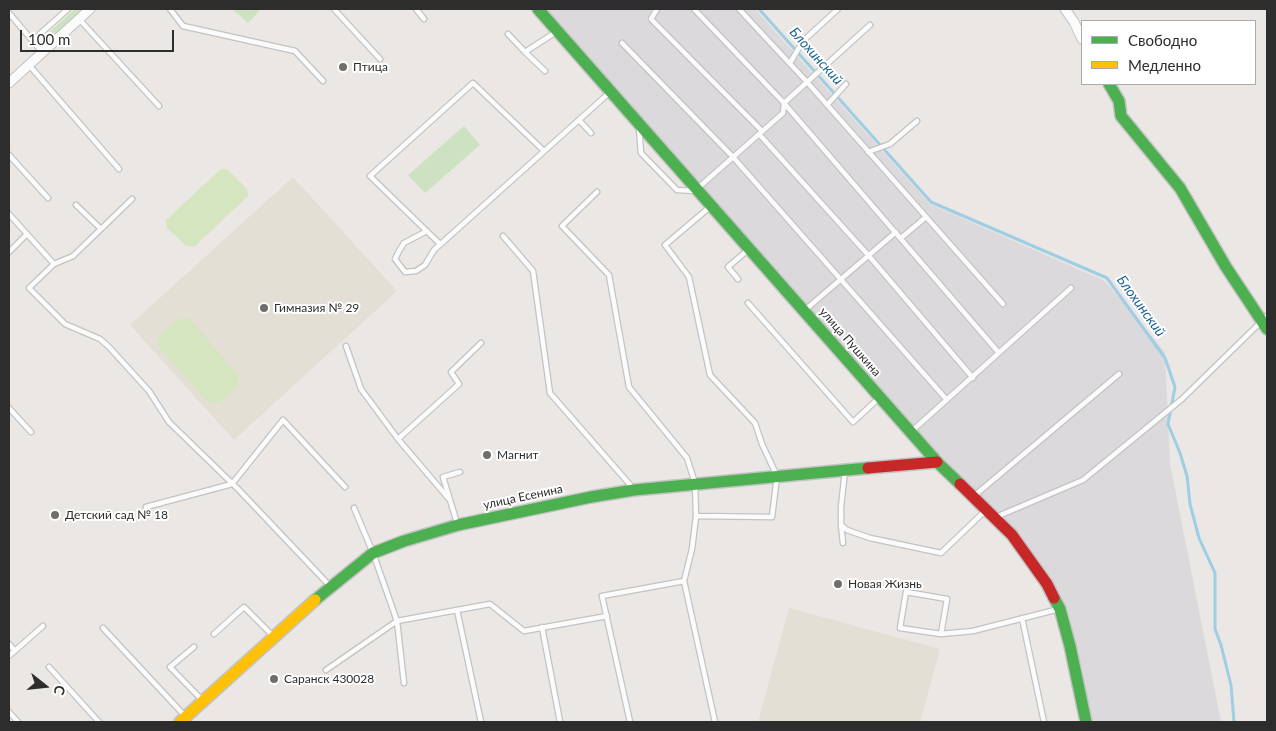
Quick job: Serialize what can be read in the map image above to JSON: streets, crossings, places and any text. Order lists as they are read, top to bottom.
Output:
{
  "streets": {
    "street": ["улица Пушкина", "улица Есенина"]
  },
  "crossings": [
    ["улица Пушкина", "улица Есенина"]
  ],
  "water": ["Блохинский"],
  "places": [
    "Птица",
    "Гимназия № 29",
    "Магнит",
    "Детский сад № 18",
    "Новая Жизнь",
    "Саранск 430028"
  ],
  "legend": ["Свободно", "Медленно"],
  "scale_bar": "100 m",
  "north": "right"
}
